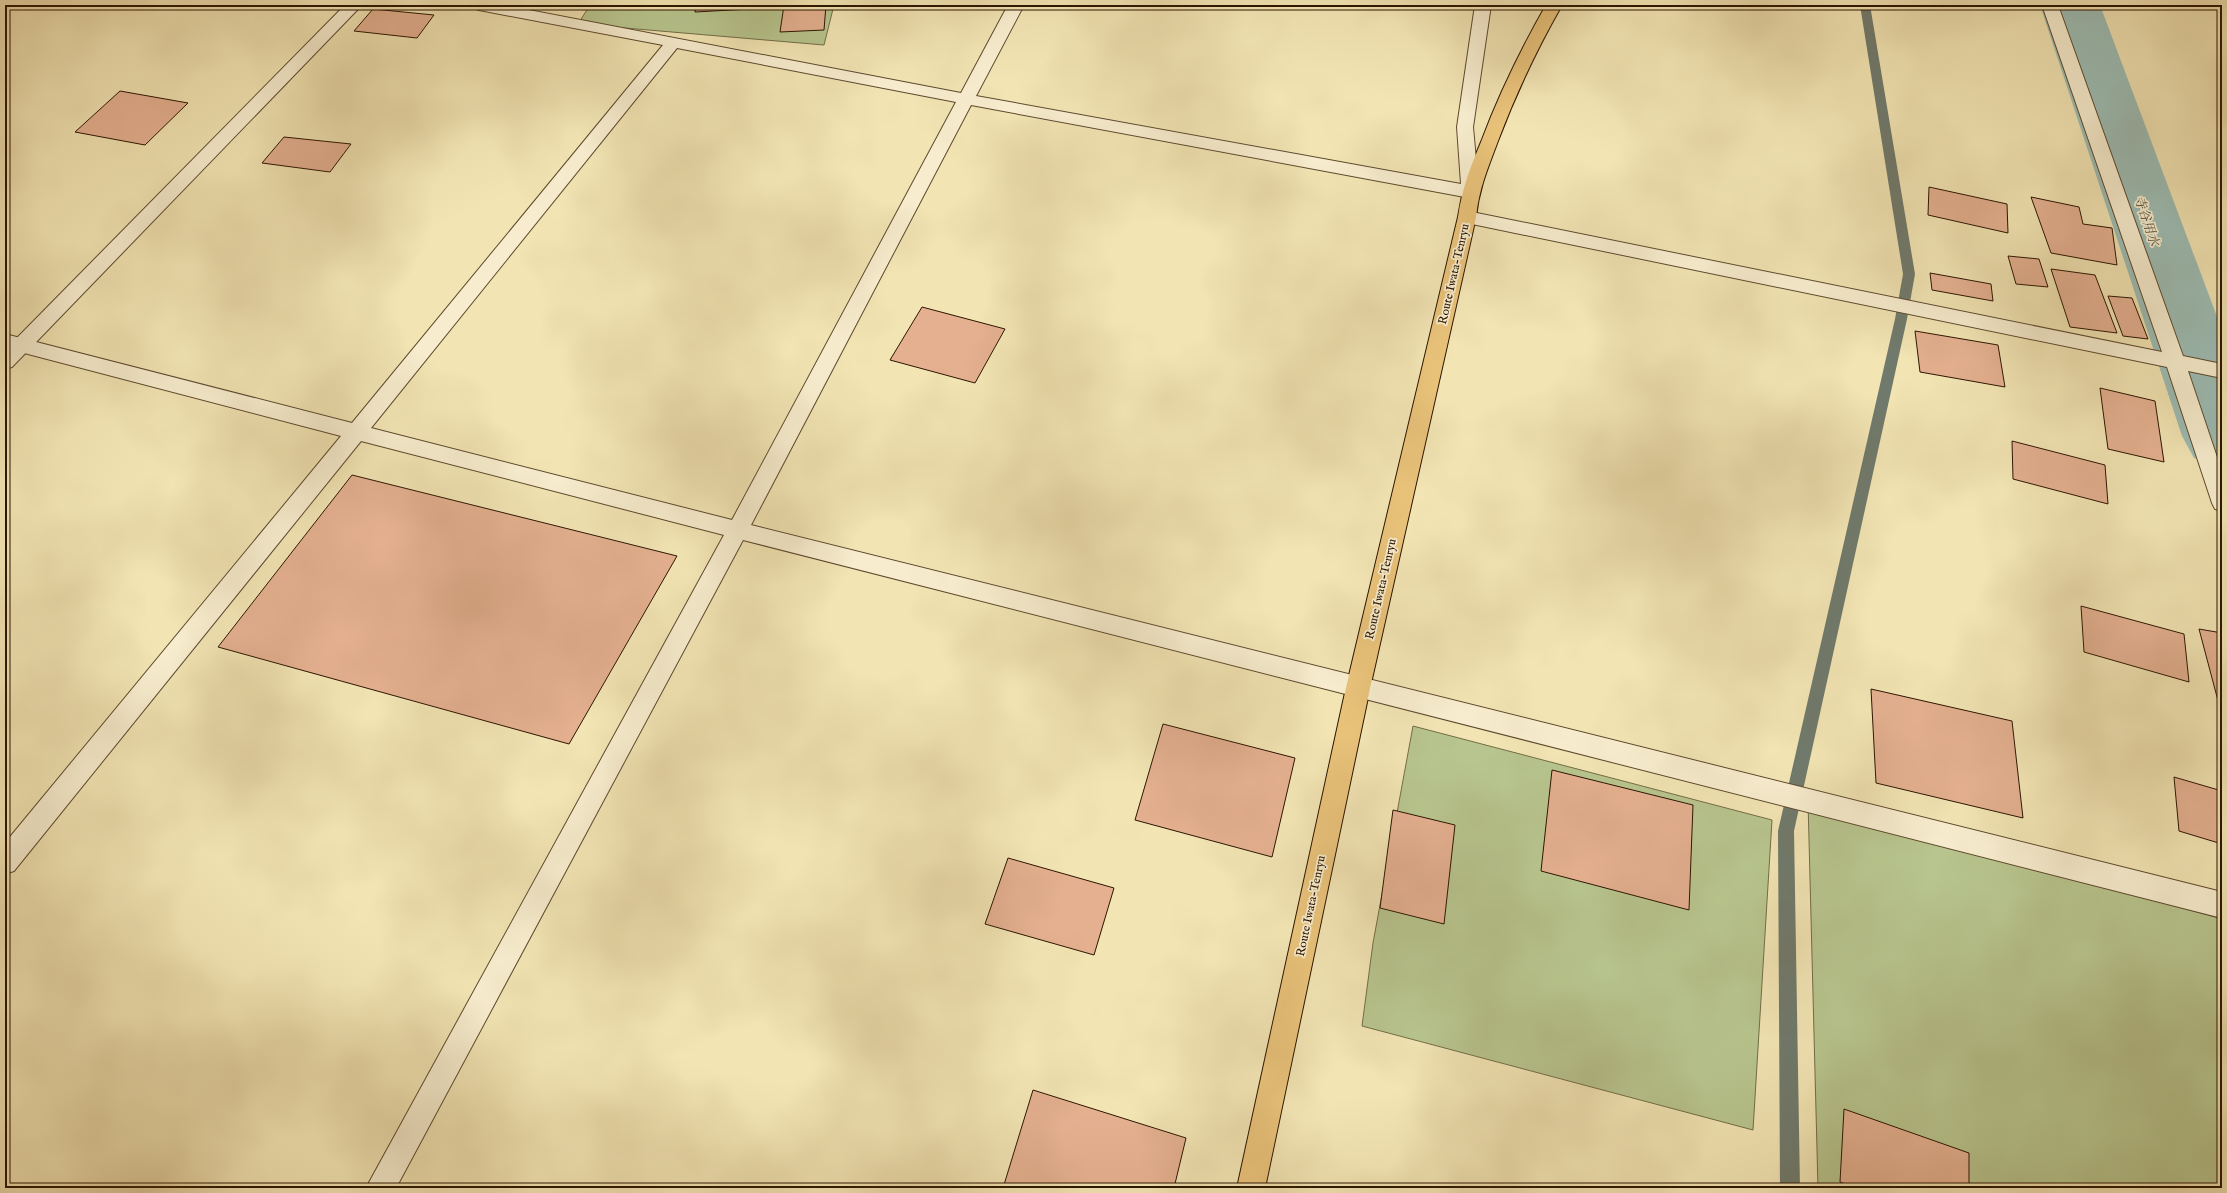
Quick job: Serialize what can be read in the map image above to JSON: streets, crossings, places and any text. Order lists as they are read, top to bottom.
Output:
{
  "streets": {
    "main road": ["Route Iwata-Tenryu"]
  },
  "water": ["寺谷用水"]
}
